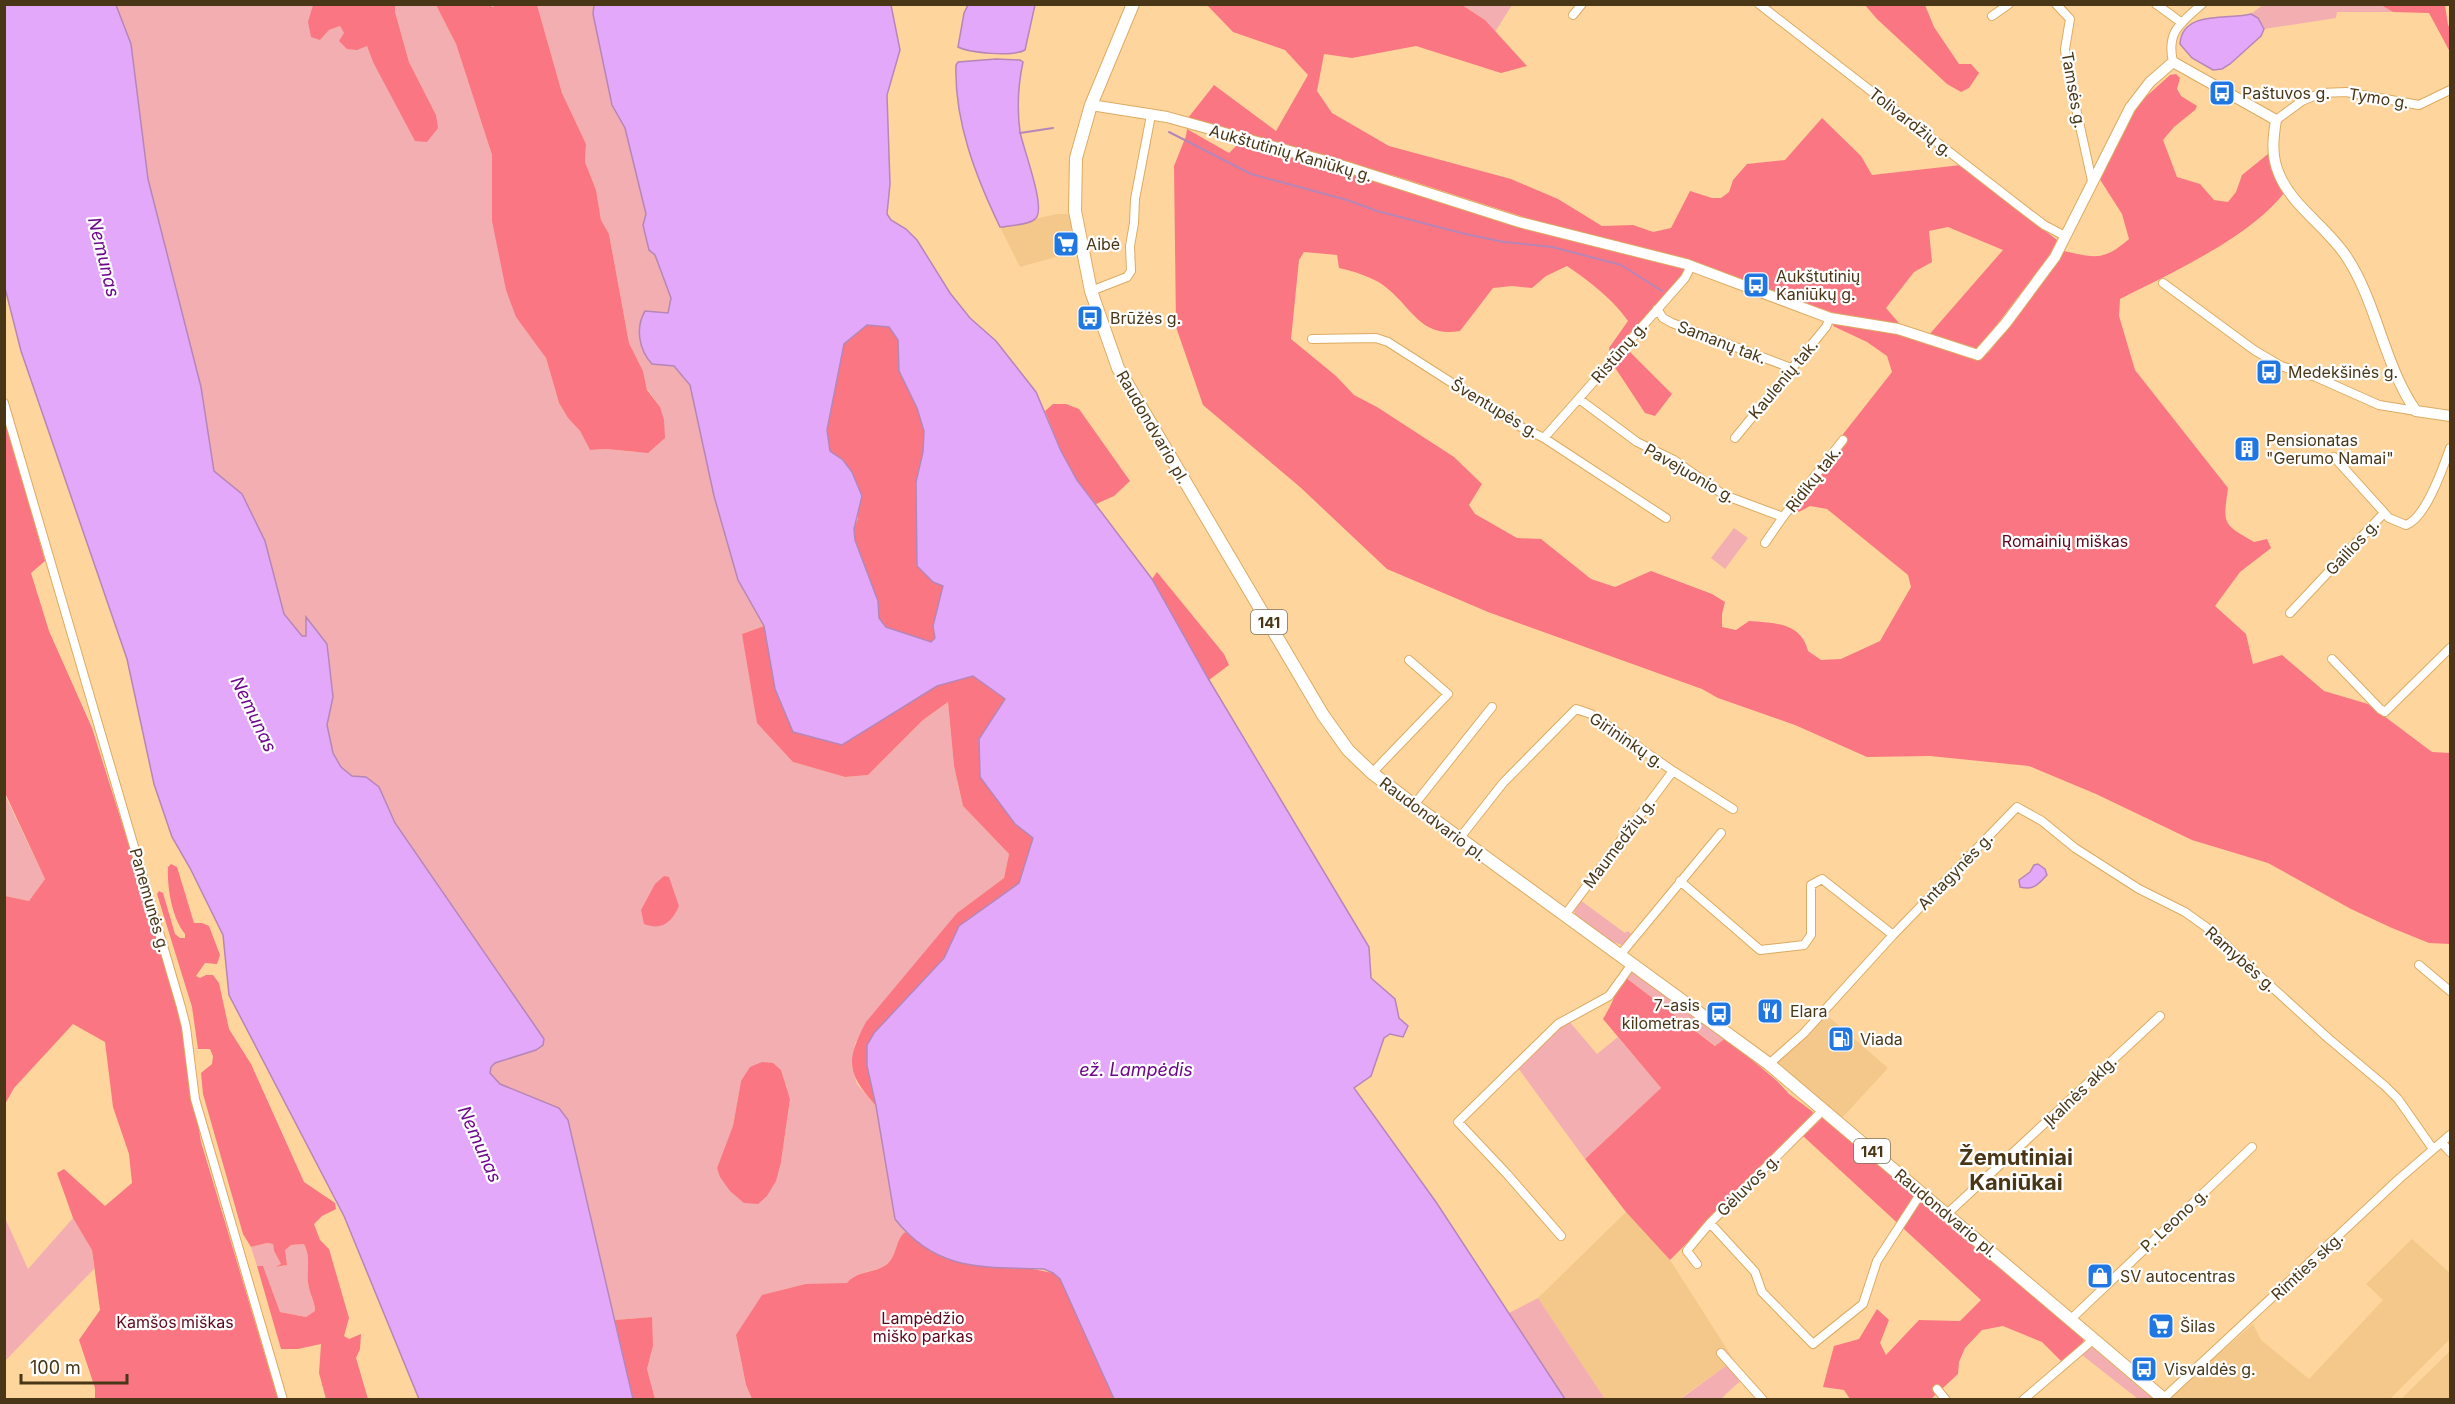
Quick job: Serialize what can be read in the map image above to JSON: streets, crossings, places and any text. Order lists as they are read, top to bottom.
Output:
{
  "streets": {
    "main road": ["Raudondvario pl.", "141"],
    "street": [
      "Tamsės g.",
      "Tymo g.",
      "Tolivardžių g.",
      "Aukštutinių Kaniūkų g.",
      "Samanų tak.",
      "Ristūnų g.",
      "Kaulenių tak.",
      "Šventupės g.",
      "Pavejuonio g.",
      "Ridikų tak.",
      "Gailios g.",
      "Girininkų g.",
      "Maumedžių g.",
      "Antagynės g.",
      "Panemunės g.",
      "Ramybės g.",
      "Įkalnės aklg.",
      "Gėluvos g.",
      "P. Leono g.",
      "Rimties skg."
    ]
  },
  "crossings": [
    ["Tamsės g.", "Aukštutinių Kaniūkų g."],
    ["Tolivardžių g.", "Aukštutinių Kaniūkų g."],
    ["Aukštutinių Kaniūkų g.", "Ristūnų g."],
    ["Aukštutinių Kaniūkų g.", "Kaulenių tak."],
    ["Aukštutinių Kaniūkų g.", "Raudondvario pl."],
    ["Samanų tak.", "Ristūnų g."],
    ["Samanų tak.", "Kaulenių tak."],
    ["Ristūnų g.", "Šventupės g."],
    ["Ristūnų g.", "Pavejuonio g."],
    ["Raudondvario pl.", "Girininkų g."],
    ["Raudondvario pl.", "Maumedžių g."],
    ["Raudondvario pl.", "Antagynės g."],
    ["Raudondvario pl.", "Įkalnės aklg."],
    ["Raudondvario pl.", "Gėluvos g."],
    ["Raudondvario pl.", "P. Leono g."],
    ["Raudondvario pl.", "Rimties skg."],
    ["Pavejuonio g.", "Ridikų tak."],
    ["Girininkų g.", "Maumedžių g."],
    ["Antagynės g.", "Ramybės g."],
    ["Ramybės g.", "Rimties skg."]
  ],
  "districts": ["Žemutiniai Kaniūkai"],
  "water": ["Nemunas", "ež. Lampėdis"],
  "parks": ["Romainių miškas", "Lampėdžio miško parkas", "Kamšos miškas"],
  "places": {
    "bus stop": [
      "Paštuvos g.",
      "Aukštutinių Kaniūkų g.",
      "Brūžės g.",
      "Medekšinės g.",
      "7-asis kilometras",
      "Visvaldės g."
    ],
    "supermarket": ["Aibė", "Šilas"],
    "building": ["Pensionatas \"Gerumo Namai\""],
    "restaurant": ["Elara"],
    "fuel station": ["Viada"],
    "shop": ["SV autocentras"]
  },
  "scale_bar": "100 m"
}
